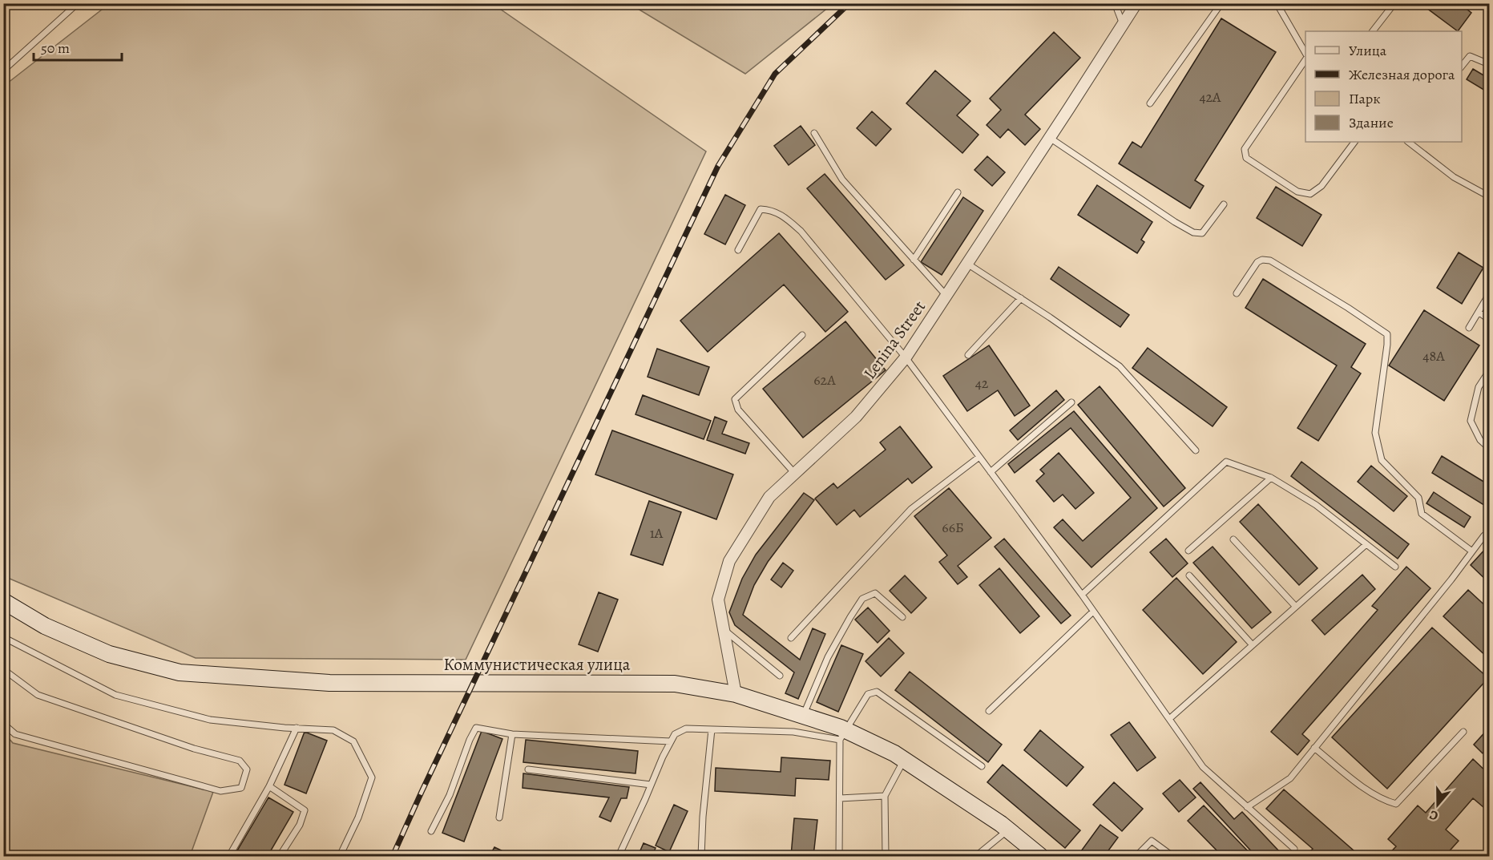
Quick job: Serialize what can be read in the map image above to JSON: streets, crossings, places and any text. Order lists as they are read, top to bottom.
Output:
{
  "streets": {
    "main road": ["Коммунистическая улица"],
    "street": ["Lenina Street"]
  },
  "crossings": [
    ["Lenina Street", "Коммунистическая улица"]
  ],
  "house_numbers": [
    "42А",
    "48А",
    "62А",
    "42",
    "66Б",
    "1А"
  ],
  "legend": [
    "Улица",
    "Железная дорога",
    "Парк",
    "Здание"
  ],
  "scale_bar": "50 m",
  "north": "bottom"
}
